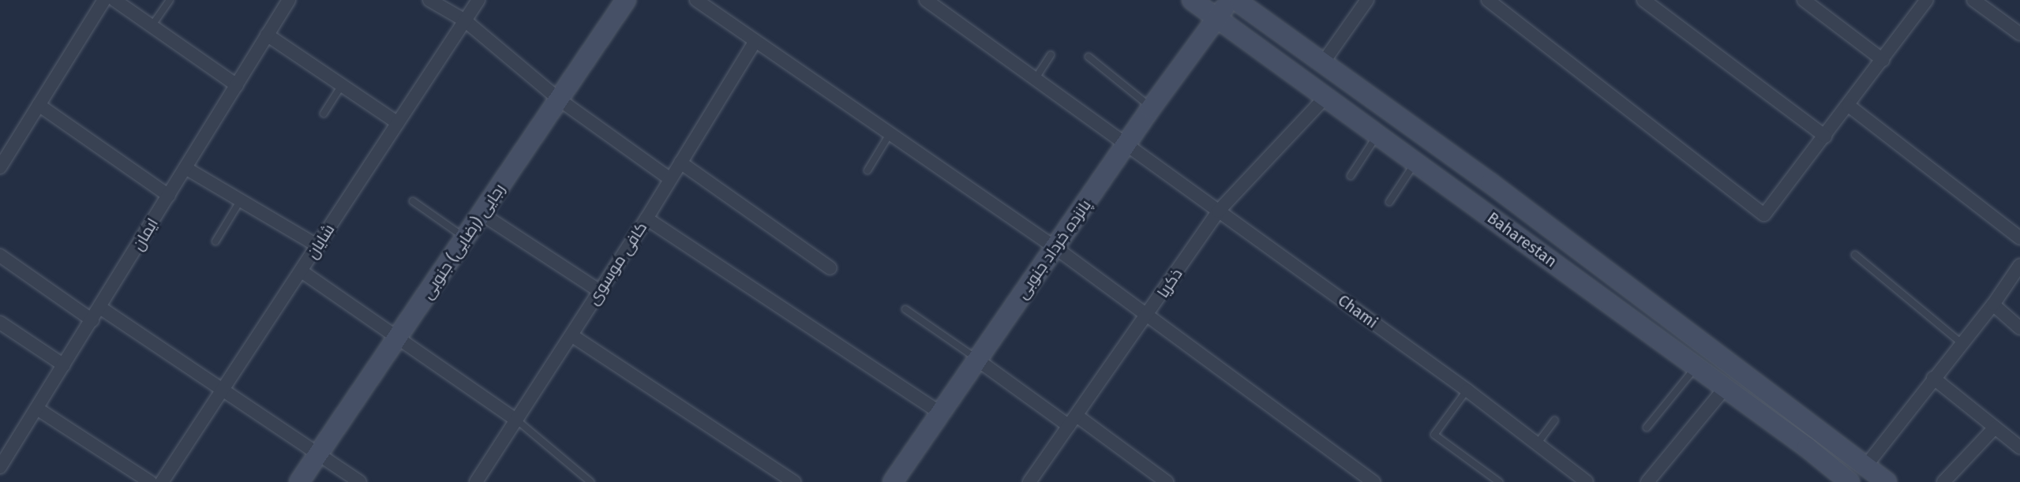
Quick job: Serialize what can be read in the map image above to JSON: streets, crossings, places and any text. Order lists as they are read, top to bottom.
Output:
{
  "streets": {
    "main road": ["Baharestan", "رجایی (رضایی) جنوبی", "پانزده خرداد جنوبی"],
    "street": [
      "ایمان",
      "شایان",
      "کافی موسوی",
      "ذکریا",
      "Chami"
    ]
  },
  "crossings": [
    ["Baharestan", "پانزده خرداد جنوبی"],
    ["Baharestan", "ذکریا"],
    ["پانزده خرداد جنوبی", "Chami"],
    ["ذکریا", "Chami"]
  ]
}
